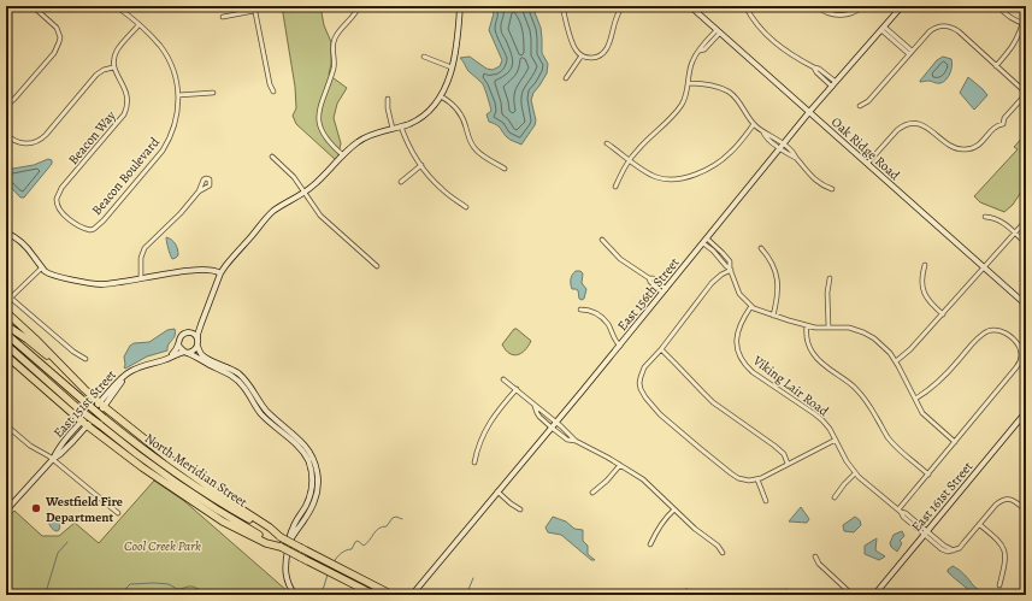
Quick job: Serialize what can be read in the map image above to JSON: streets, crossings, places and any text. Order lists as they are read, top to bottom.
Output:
{
  "streets": {
    "highway": ["North Meridian Street"],
    "street": [
      "Beacon Way",
      "Oak Ridge Road",
      "Beacon Boulevard",
      "East 156th Street",
      "Viking Lair Road",
      "East 151st Street",
      "East 161st Street"
    ]
  },
  "crossings": [
    ["Beacon Way", "Beacon Boulevard"],
    ["Oak Ridge Road", "East 156th Street"],
    ["Viking Lair Road", "East 161st Street"]
  ],
  "parks": ["Cool Creek Park"],
  "places": ["Westfield Fire Department"]
}
